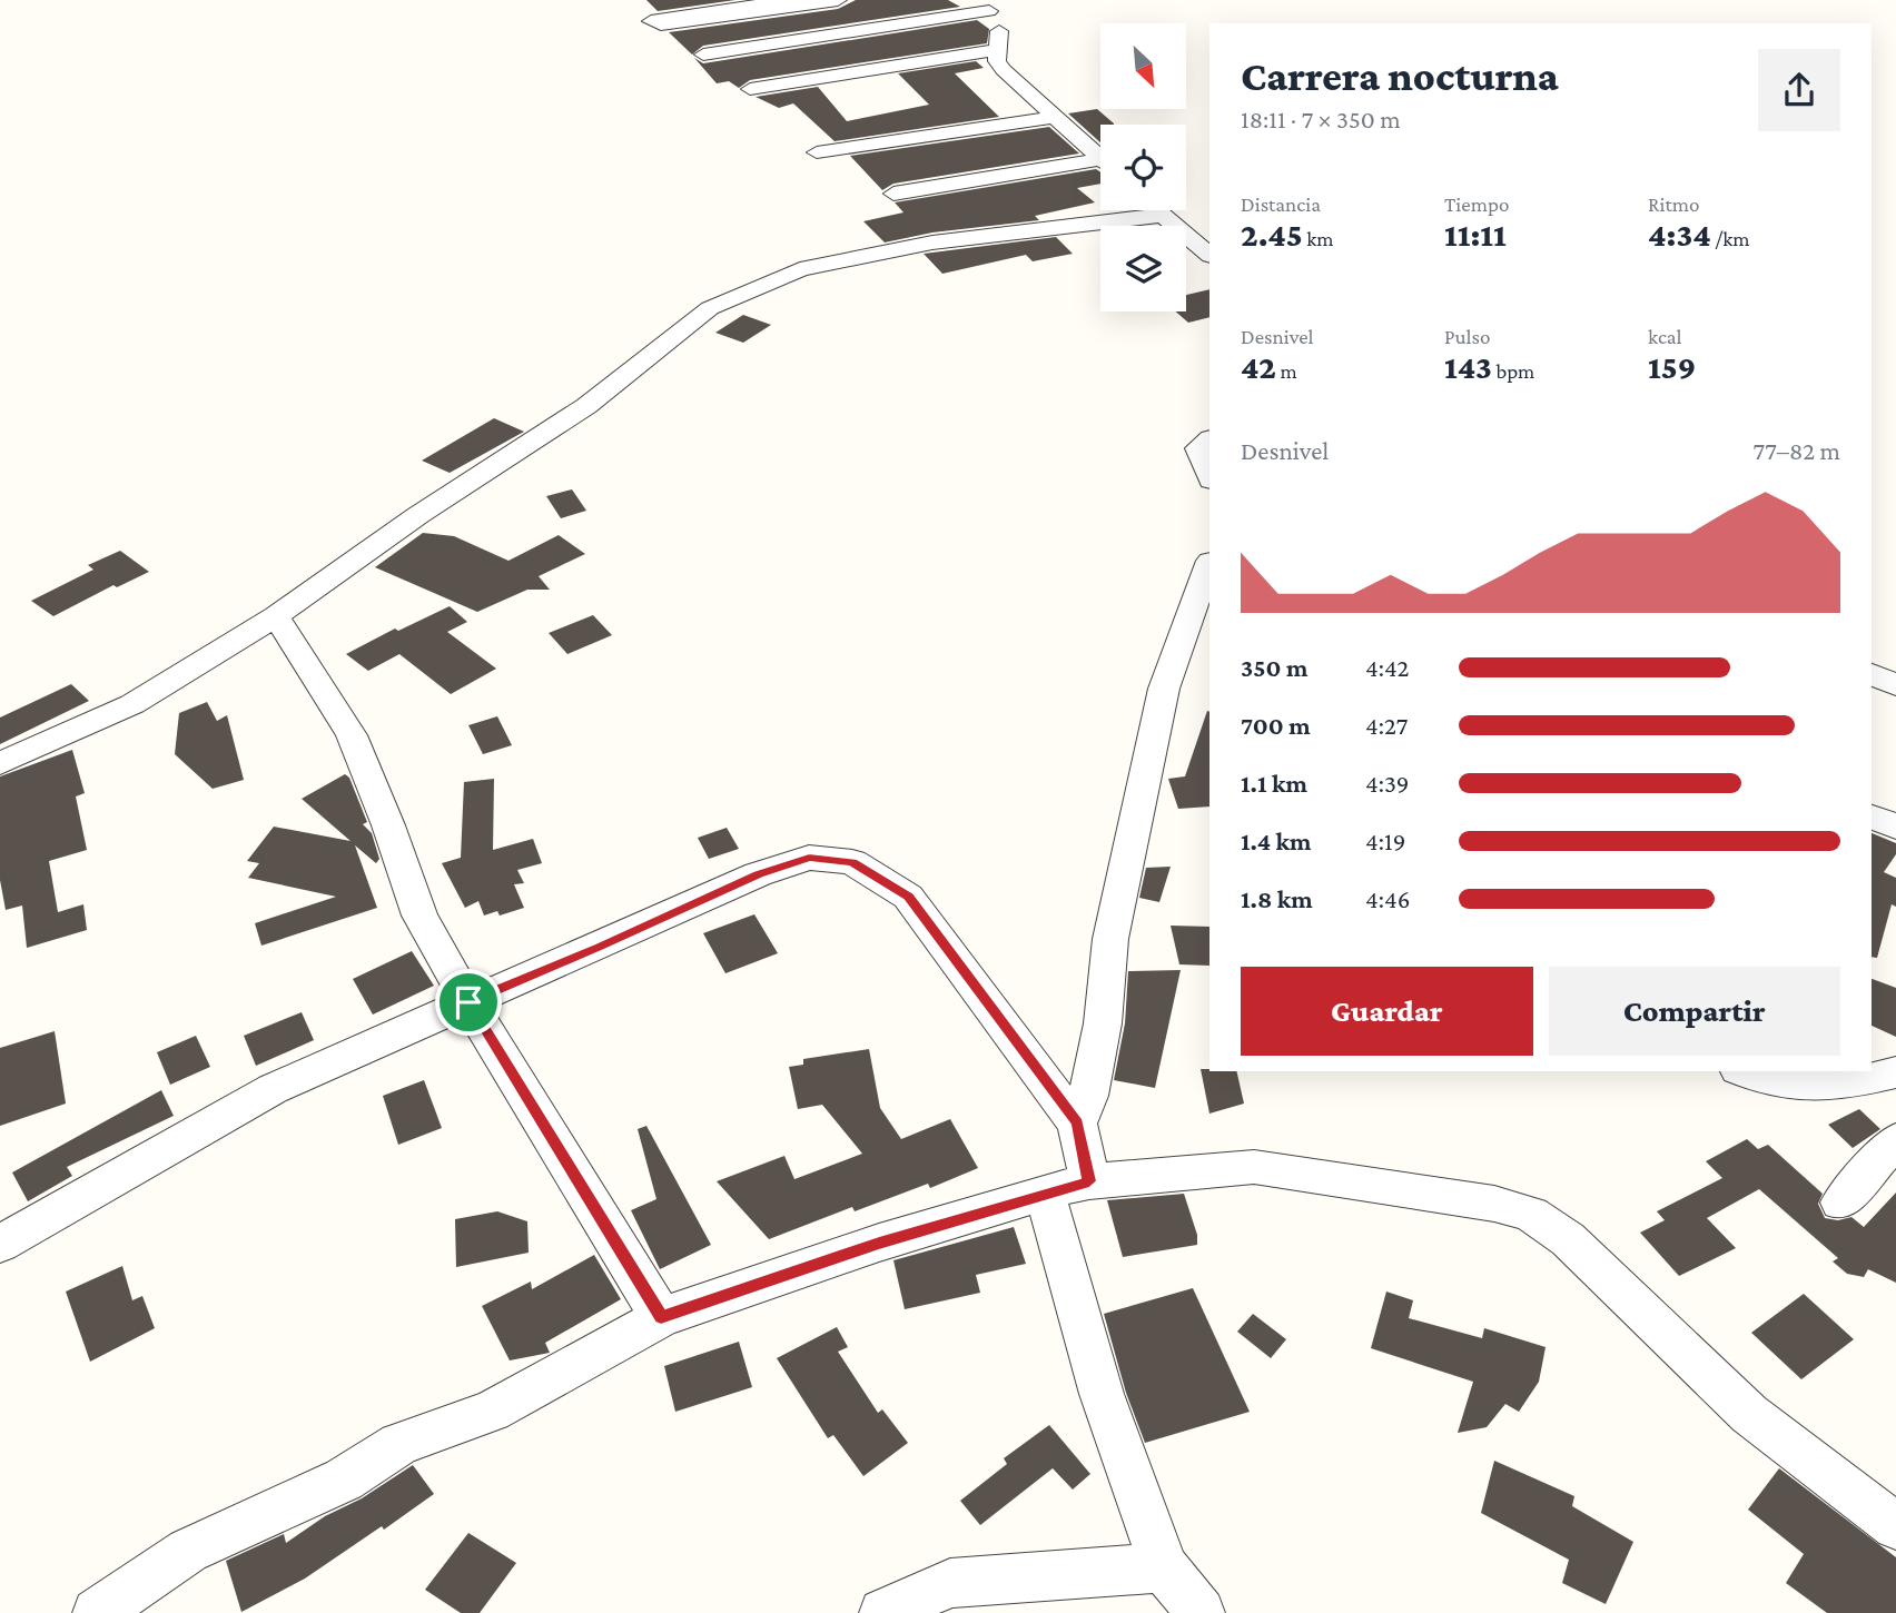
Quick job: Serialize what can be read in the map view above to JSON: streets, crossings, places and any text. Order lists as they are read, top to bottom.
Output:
{
  "north": "bottom right",
  "page": {
    "heading": ["Carrera nocturna", "18:11 · 7 × 350 m"],
    "stats": [
      ["Distancia", "2.45 km"],
      ["Tiempo", "11:11"],
      ["Ritmo", "4:34 /km"],
      ["Desnivel", "42 m"],
      ["Pulso", "143 bpm"],
      ["kcal", "159"]
    ],
    "chart": ["Desnivel", "77–82 m"],
    "list": [
      {
        "name": "350 m",
        "note": "4:42"
      },
      {
        "name": "700 m",
        "note": "4:27"
      },
      {
        "name": "1.1 km",
        "note": "4:39"
      },
      {
        "name": "1.4 km",
        "note": "4:19"
      },
      {
        "name": "1.8 km",
        "note": "4:46"
      }
    ],
    "buttons": ["Guardar", "Compartir"]
  }
}
